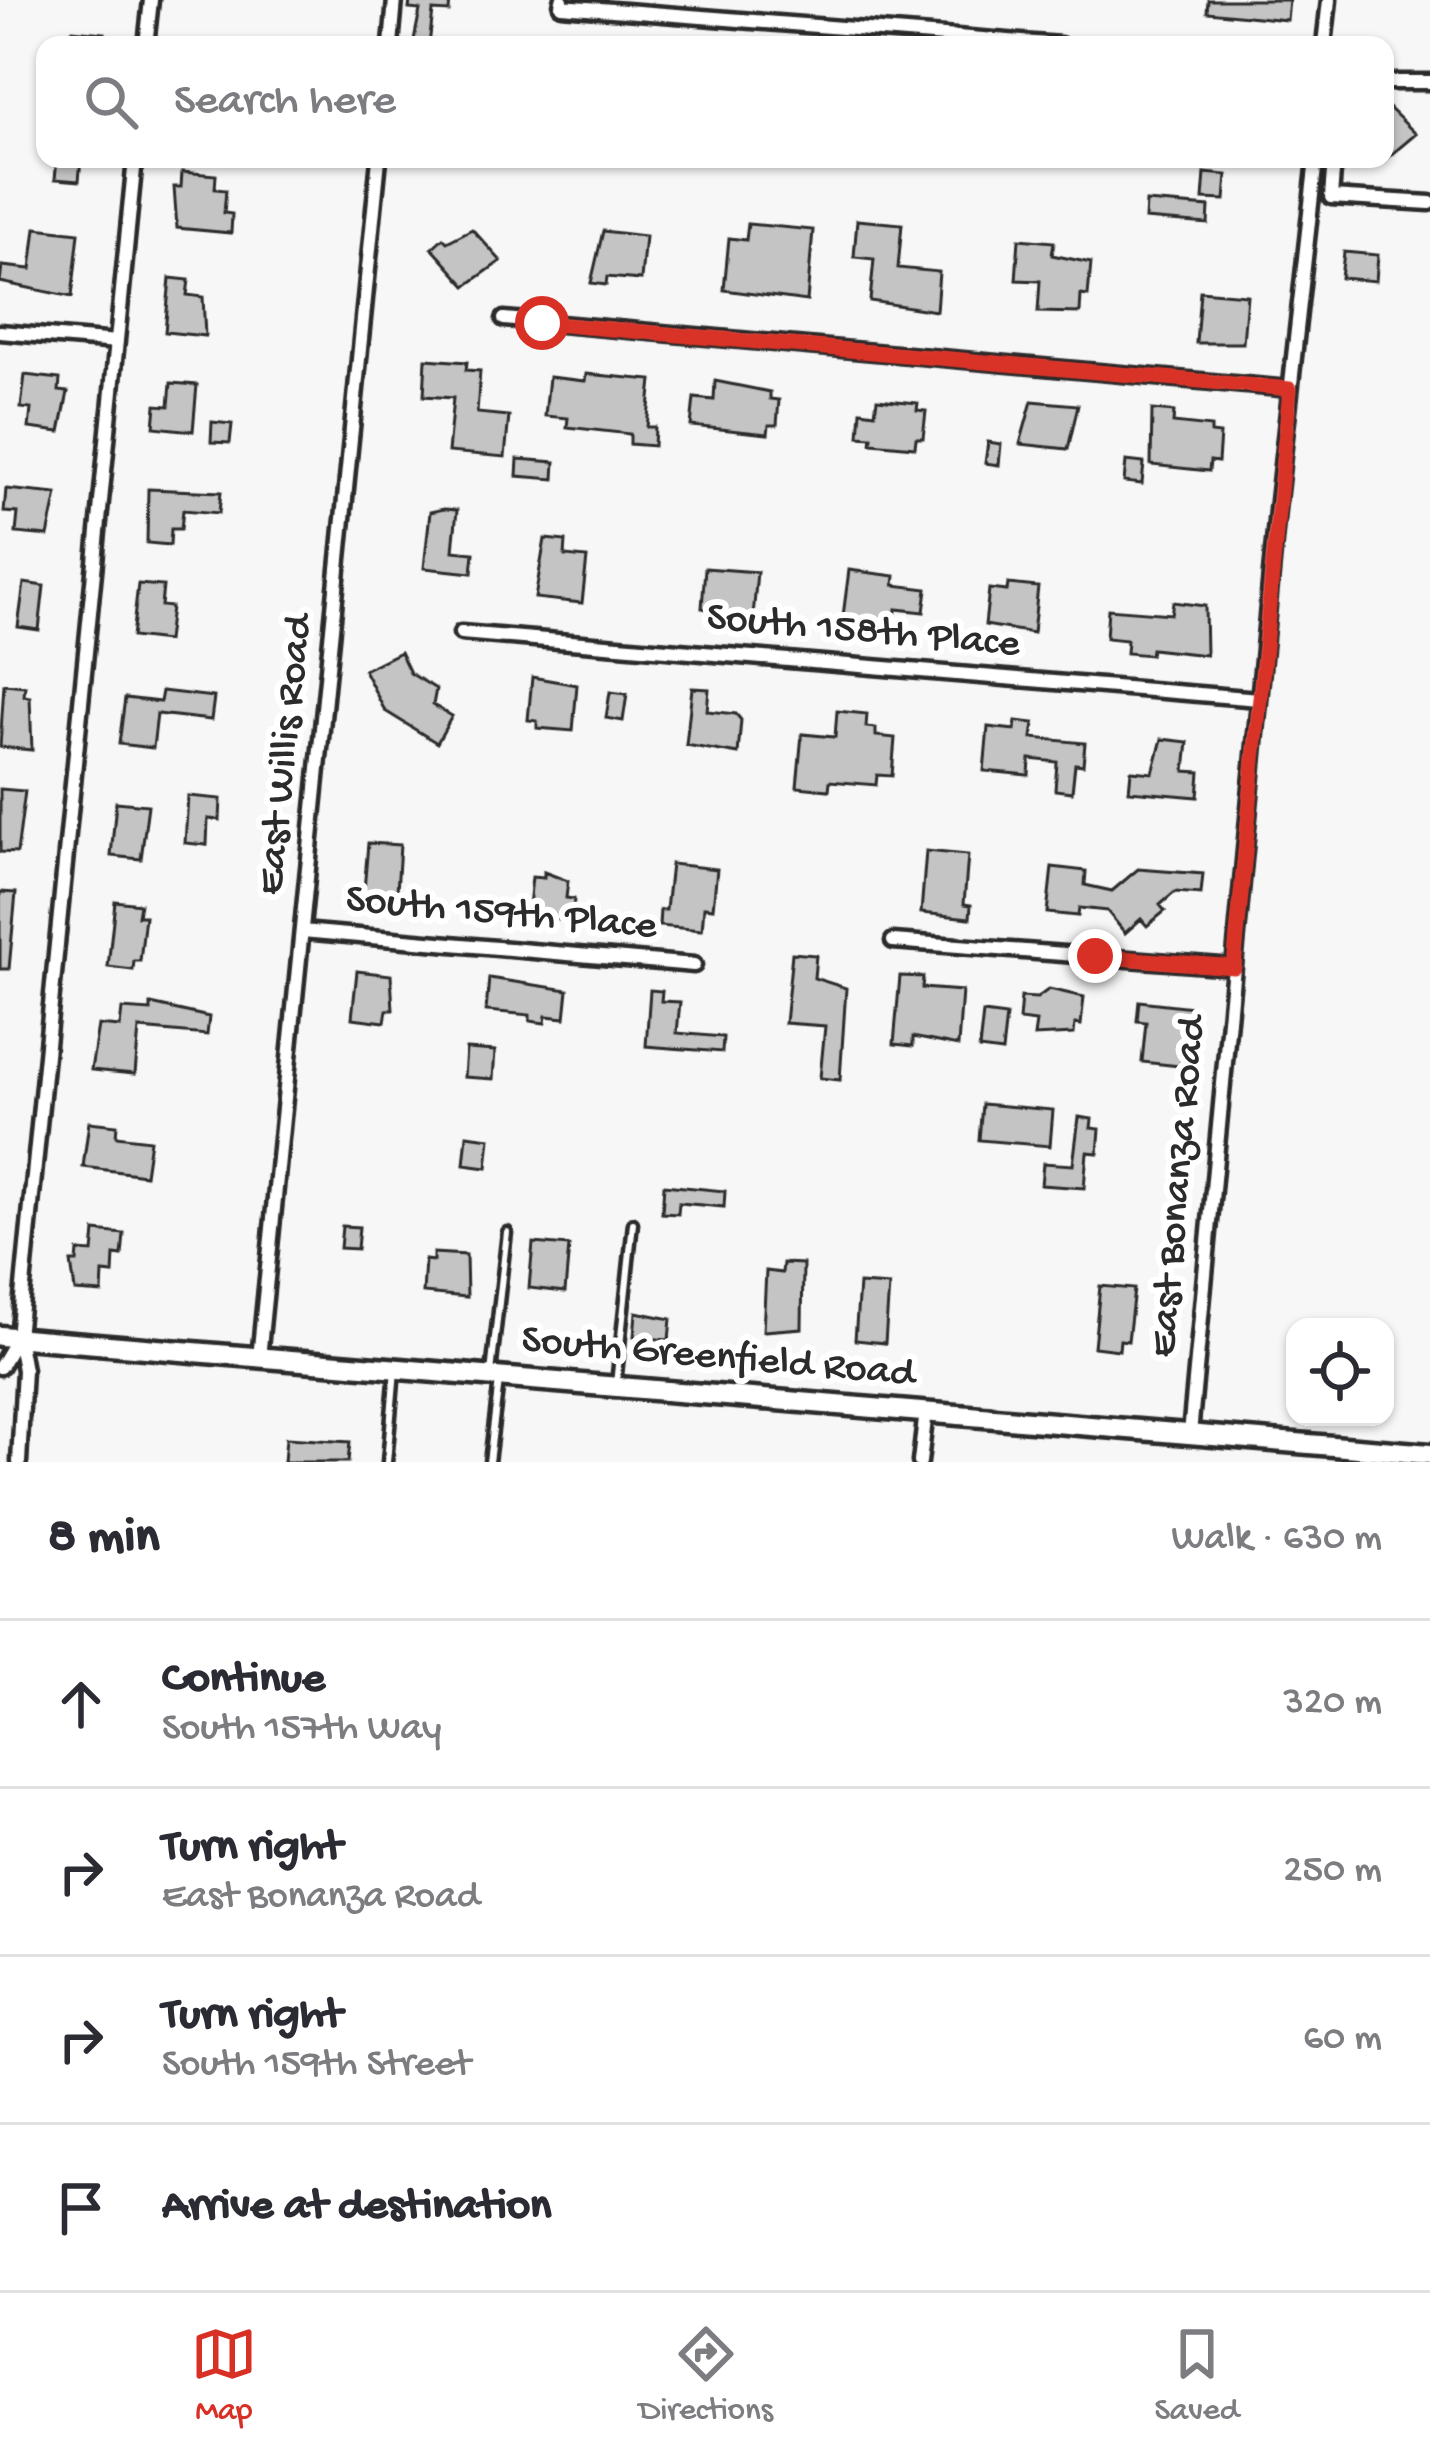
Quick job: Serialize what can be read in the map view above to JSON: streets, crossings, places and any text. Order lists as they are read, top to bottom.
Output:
{
  "streets": {
    "main road": ["South Greenfield Road"],
    "street": [
      "South 158th Place",
      "East Willis Road",
      "South 159th Place",
      "East Bonanza Road"
    ]
  },
  "crossings": [
    ["South 158th Place", "East Bonanza Road"],
    ["East Willis Road", "South 159th Place"],
    ["East Willis Road", "South Greenfield Road"],
    ["East Bonanza Road", "South Greenfield Road"]
  ],
  "page": {
    "search": "Search here",
    "heading": ["8 min", "Walk · 630 m"],
    "list": [
      ["Continue", "South 157th Way", "320 m"],
      ["Turn right", "East Bonanza Road", "250 m"],
      ["Turn right", "South 159th Street", "60 m"],
      "Arrive at destination"
    ],
    "nav": ["Map", "Directions", "Saved"]
  }
}
